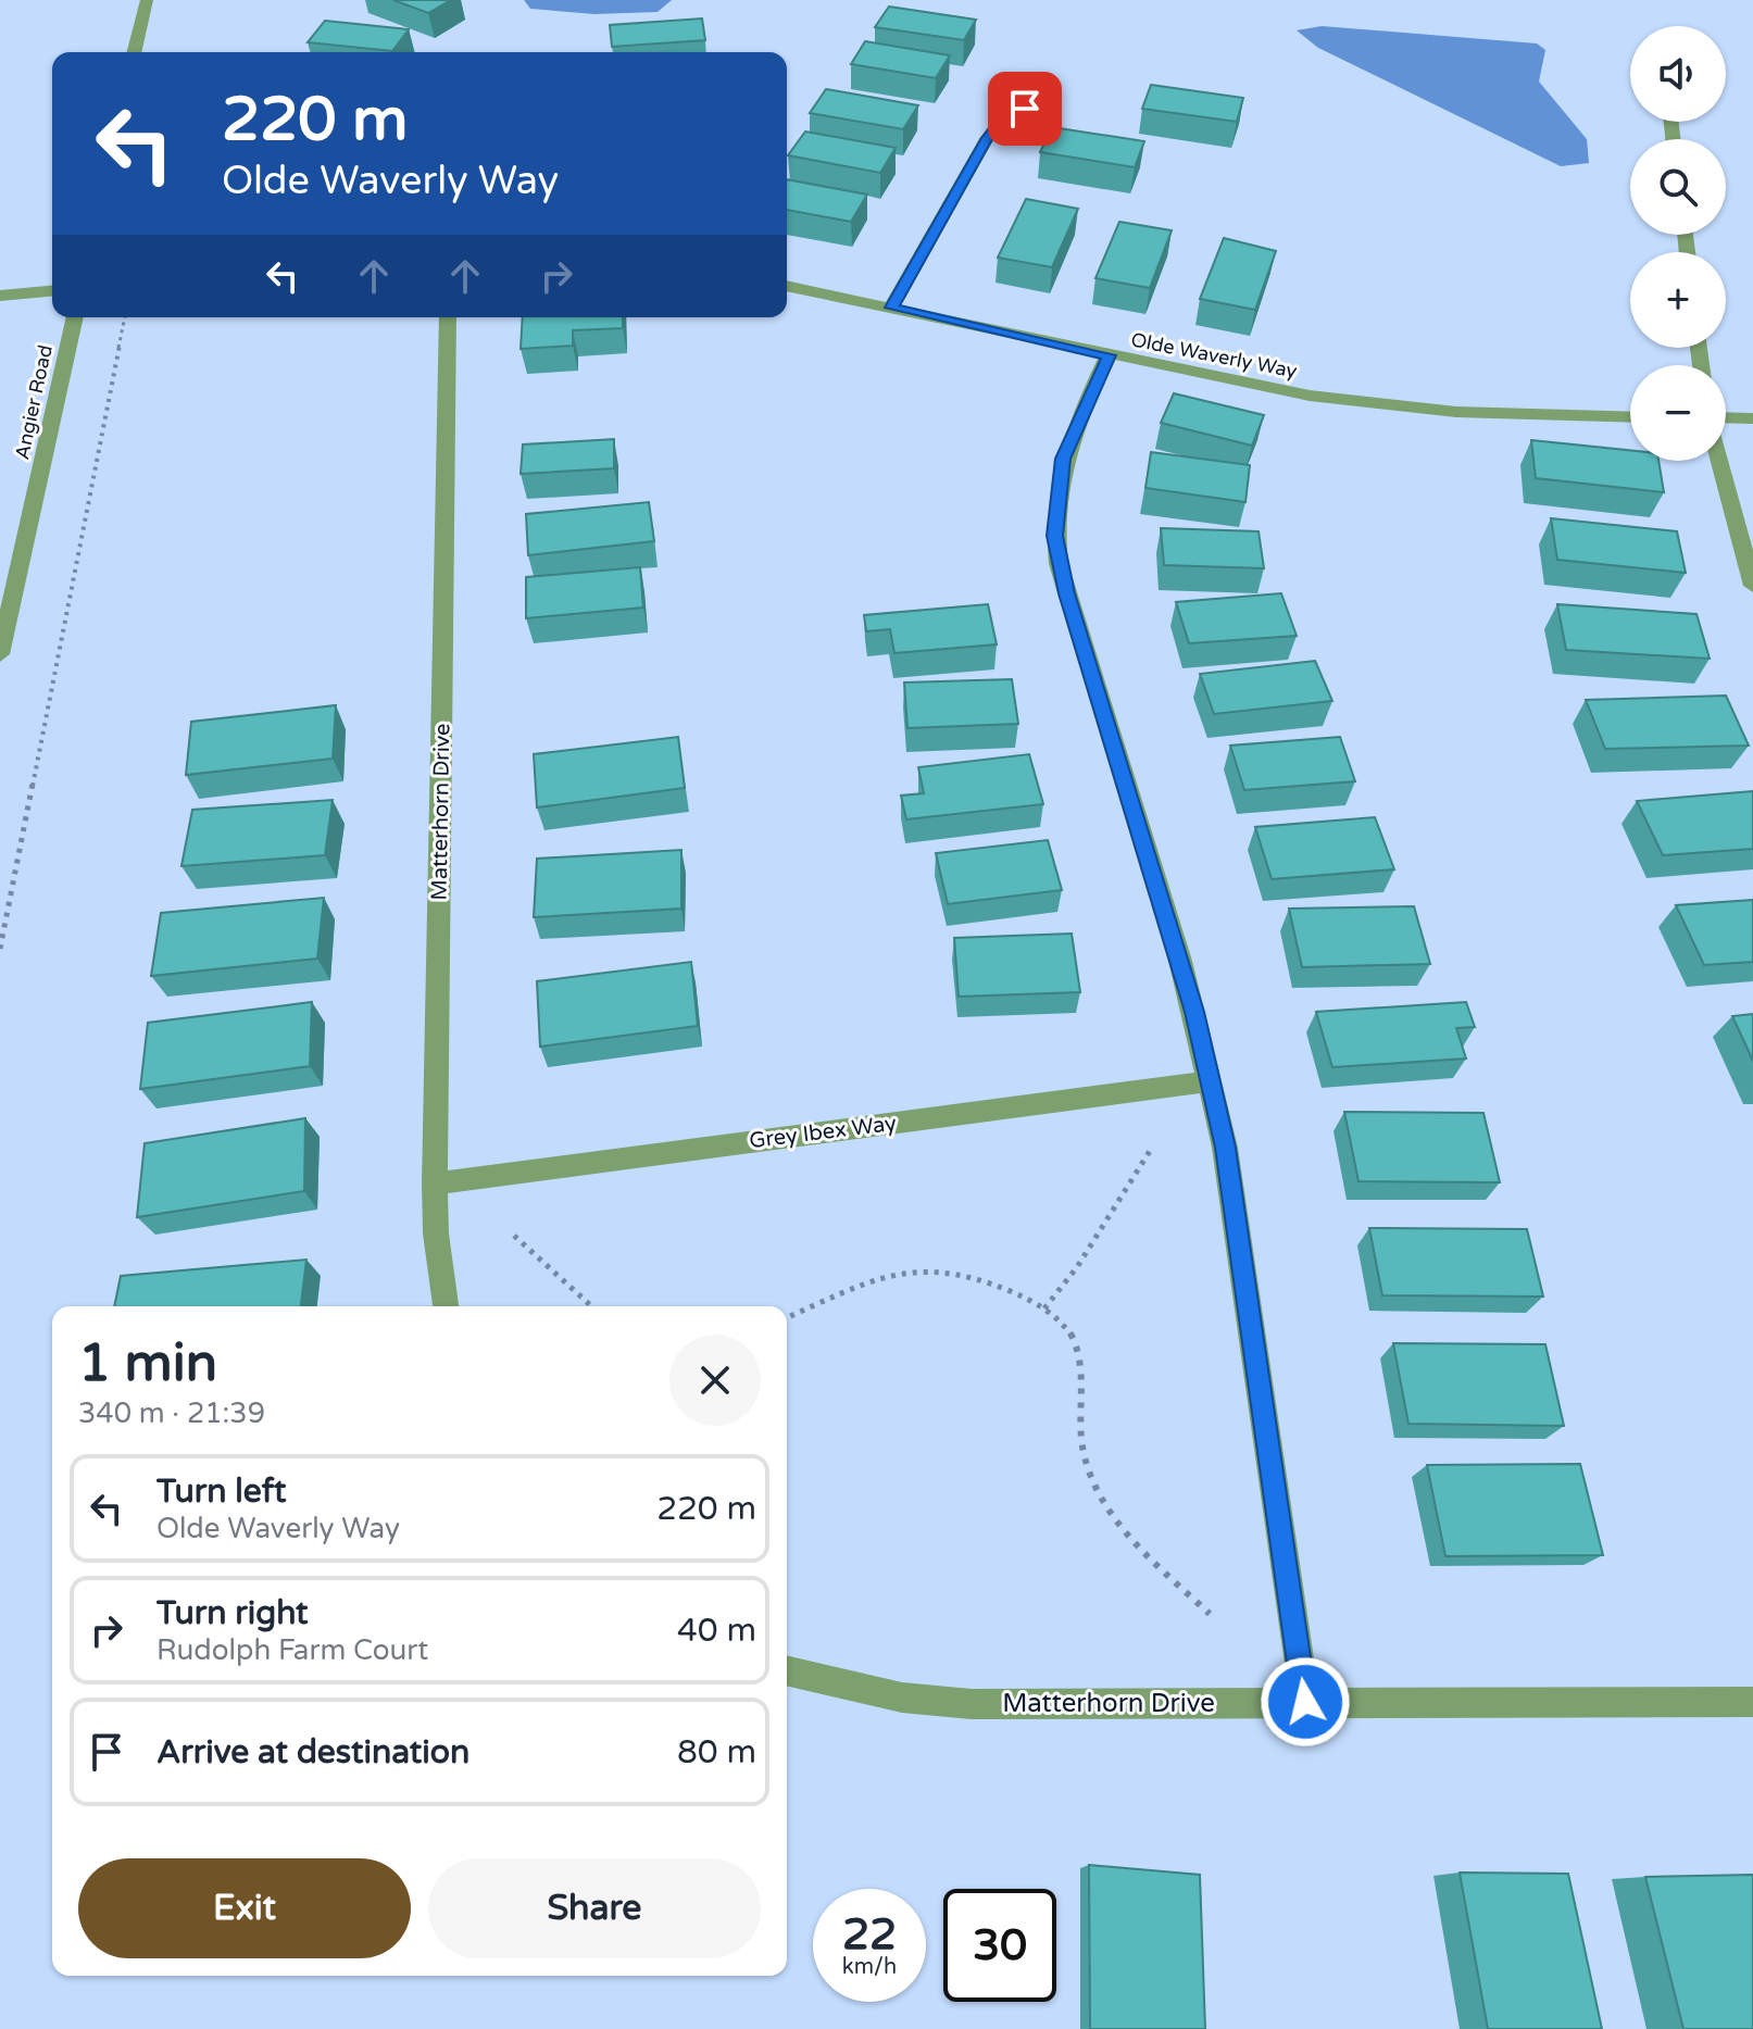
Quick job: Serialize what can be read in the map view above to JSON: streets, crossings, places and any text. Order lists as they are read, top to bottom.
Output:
{
  "streets": {
    "street": [
      "Olde Waverly Way",
      "Angier Road",
      "Matterhorn Drive",
      "Grey Ibex Way"
    ]
  },
  "crossings": [
    ["Matterhorn Drive", "Grey Ibex Way"]
  ],
  "page": {
    "map_buttons": ["+", "−"],
    "turn": ["220 m", "Olde Waverly Way"],
    "heading": ["1 min", "340 m · 21:39"],
    "list": [
      {
        "name": "Turn left",
        "note": "Olde Waverly Way",
        "value": "220 m"
      },
      {
        "name": "Turn right",
        "note": "Rudolph Farm Court",
        "value": "40 m"
      },
      {
        "name": "Arrive at destination",
        "value": "80 m"
      }
    ],
    "buttons": ["Exit", "Share"],
    "speed": "22 km/h",
    "limit": "30"
  }
}
